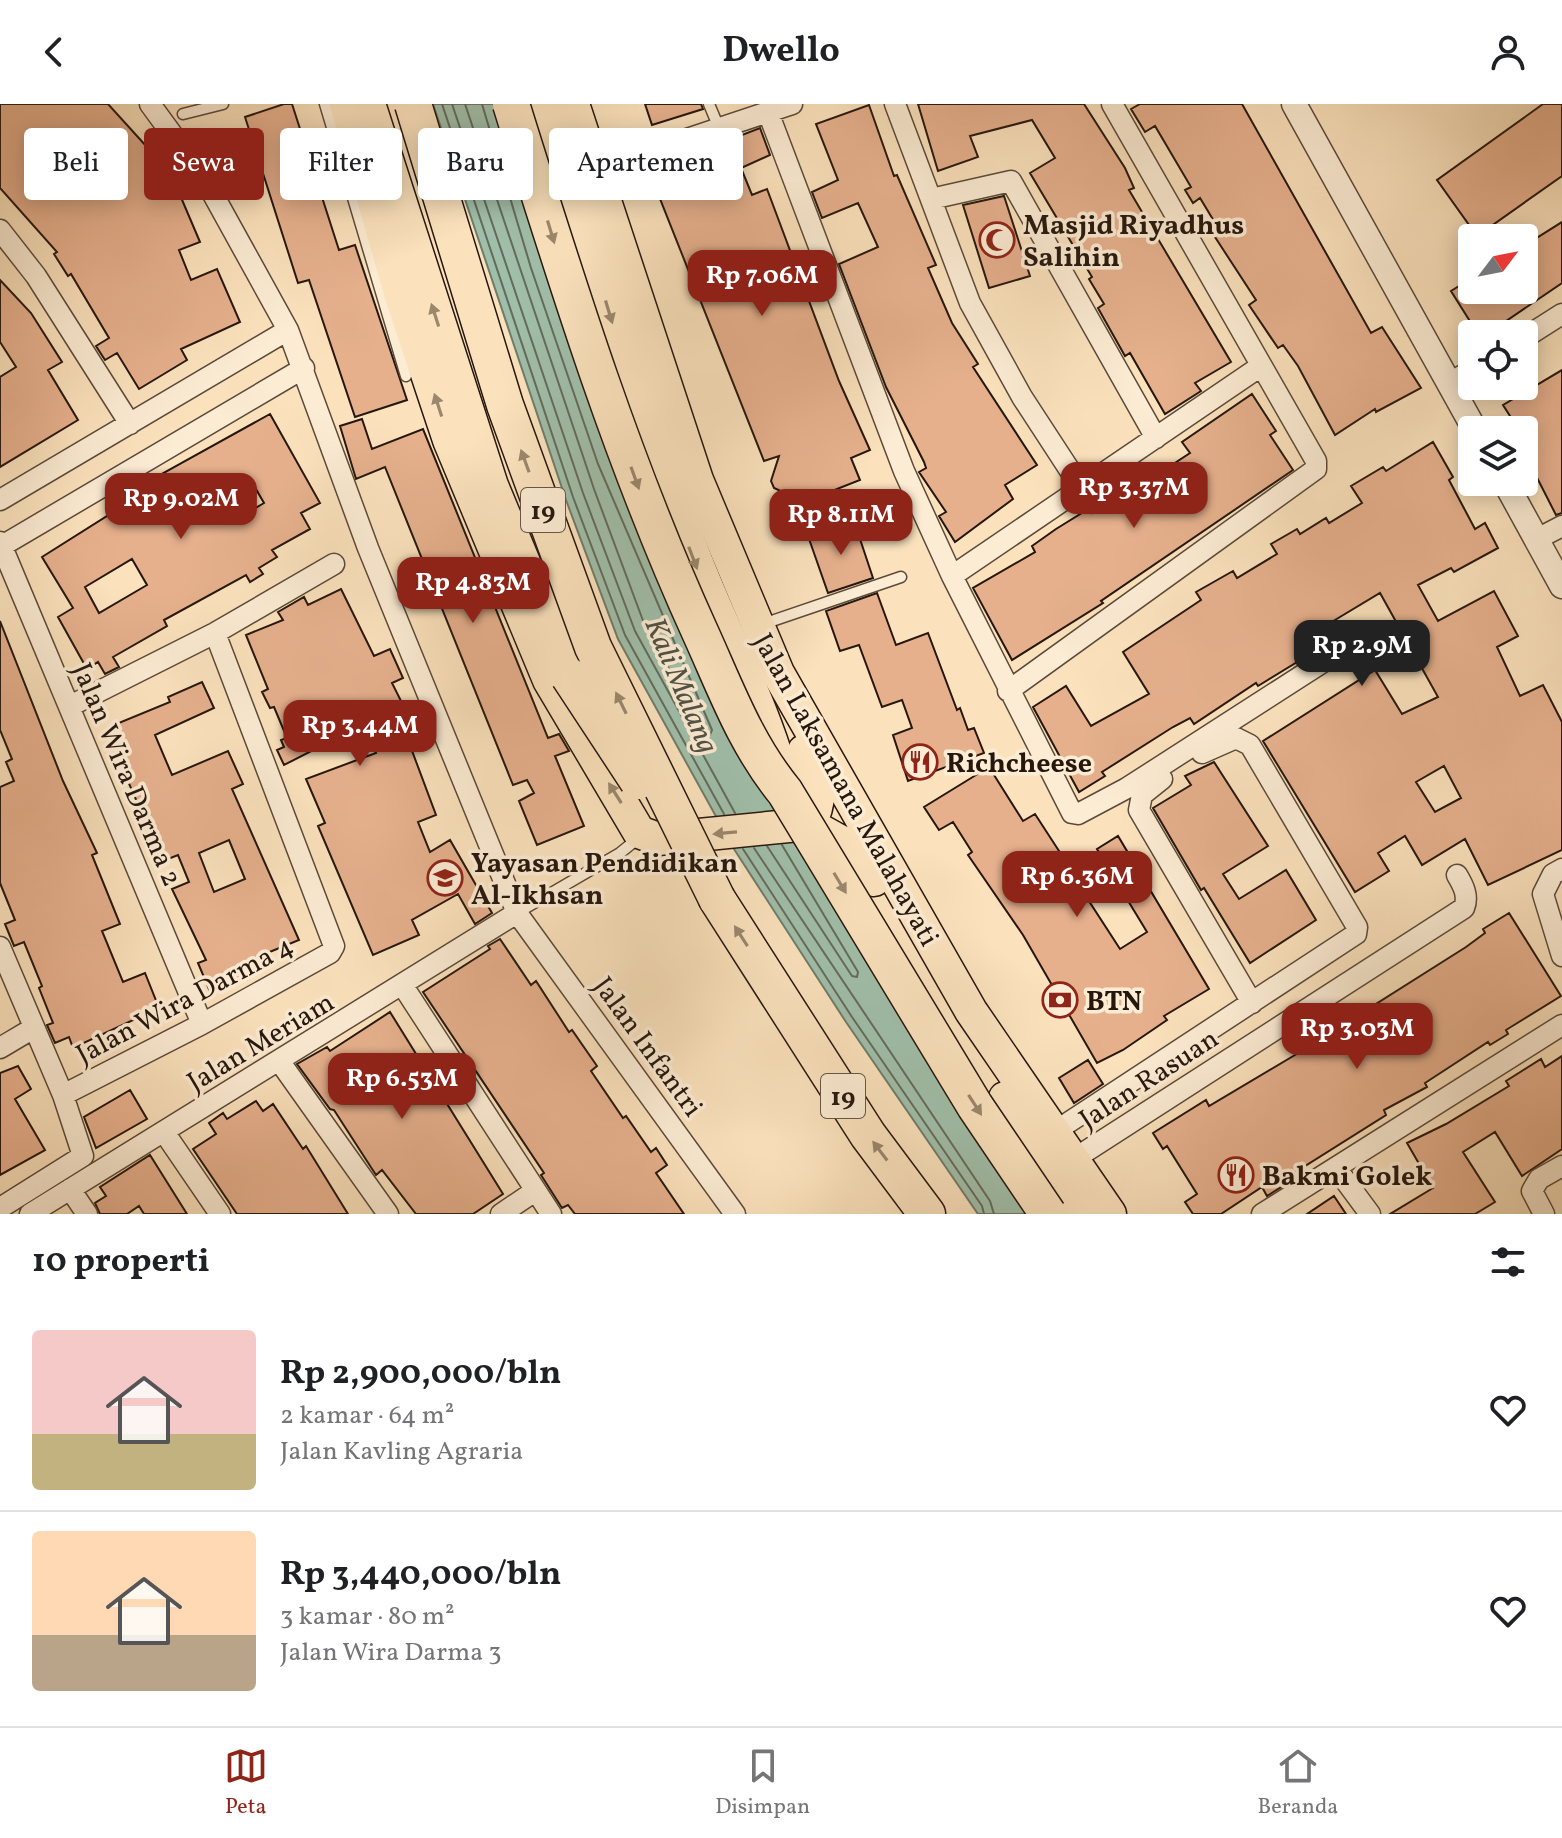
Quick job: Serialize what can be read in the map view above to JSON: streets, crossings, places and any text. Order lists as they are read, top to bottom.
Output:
{
  "streets": {
    "highway": ["19"],
    "main road": ["Jalan Laksamana Malahayati"],
    "street": [
      "Jalan Wira Darma 2",
      "Jalan Wira Darma 4",
      "Jalan Meriam",
      "Jalan Infantri",
      "Jalan Rasuan"
    ]
  },
  "crossings": [
    ["Jalan Wira Darma 2", "Jalan Wira Darma 4"],
    ["Jalan Laksamana Malahayati", "Jalan Rasuan"],
    ["Jalan Meriam", "Jalan Infantri"]
  ],
  "water": ["Kali Malang"],
  "places": {
    "mosque": ["Masjid Riyadhus Salihin"],
    "restaurant": ["Richcheese", "Bakmi Golek"],
    "school or university": ["Yayasan Pendidikan Al-Ikhsan"],
    "bank": ["BTN"]
  },
  "north": "top right",
  "page": {
    "header": "Dwello",
    "chip": [
      "Beli",
      "Sewa",
      "Filter",
      "Baru",
      "Apartemen"
    ],
    "price": [
      "Rp 7.06M",
      "Rp 3.37M",
      "Rp 9.02M",
      "Rp 8.11M",
      "Rp 4.83M",
      "Rp 2.9M",
      "Rp 3.44M",
      "Rp 6.36M",
      "Rp 3.03M",
      "Rp 6.53M"
    ],
    "heading": "10 properti",
    "list": [
      {
        "name": "Rp 2,900,000/bln",
        "note": "2 kamar · 64 m² · Jalan Kavling Agraria"
      },
      {
        "name": "Rp 3,440,000/bln",
        "note": "3 kamar · 80 m² · Jalan Wira Darma 3"
      }
    ],
    "tabs": ["Peta", "Disimpan", "Beranda"]
  }
}
